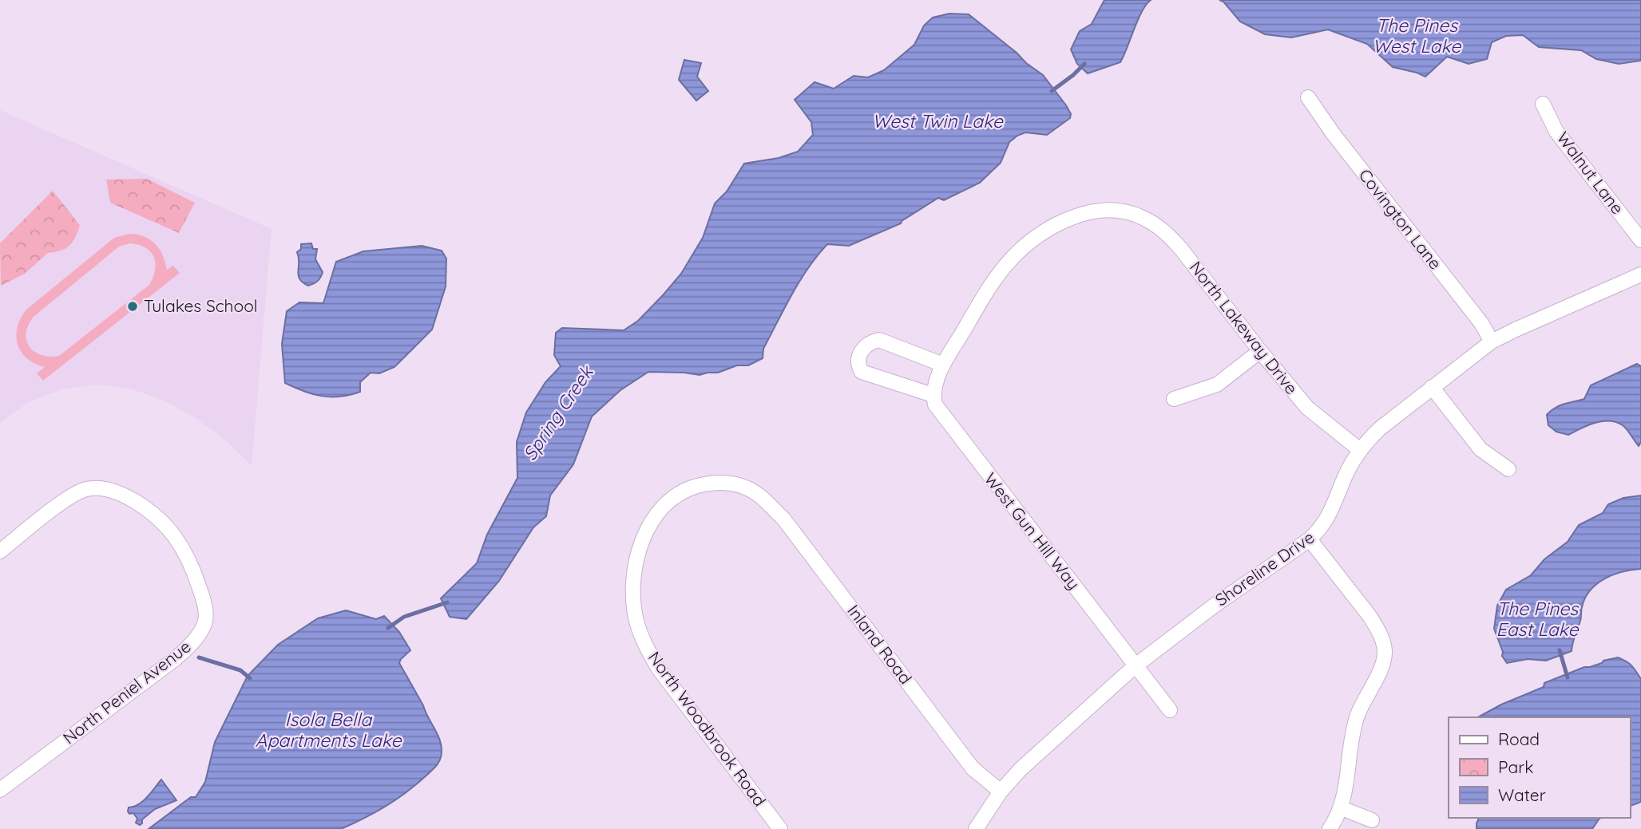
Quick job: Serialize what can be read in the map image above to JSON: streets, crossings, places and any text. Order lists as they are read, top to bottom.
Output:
{
  "streets": {
    "street": [
      "Walnut Lane",
      "Covington Lane",
      "North Lakeway Drive",
      "West Gun Hill Way",
      "Shoreline Drive",
      "Inland Road",
      "North Peniel Avenue",
      "North Woodbrook Road"
    ]
  },
  "crossings": [
    ["Covington Lane", "Shoreline Drive"],
    ["North Lakeway Drive", "Shoreline Drive"],
    ["West Gun Hill Way", "Shoreline Drive"],
    ["Shoreline Drive", "Inland Road"],
    ["Inland Road", "North Woodbrook Road"]
  ],
  "water": [
    "The Pines West Lake",
    "West Twin Lake",
    "Spring Creek",
    "The Pines East Lake",
    "Isola Bella Apartments Lake"
  ],
  "places": ["Tulakes School"],
  "legend": ["Road", "Park", "Water"]
}
